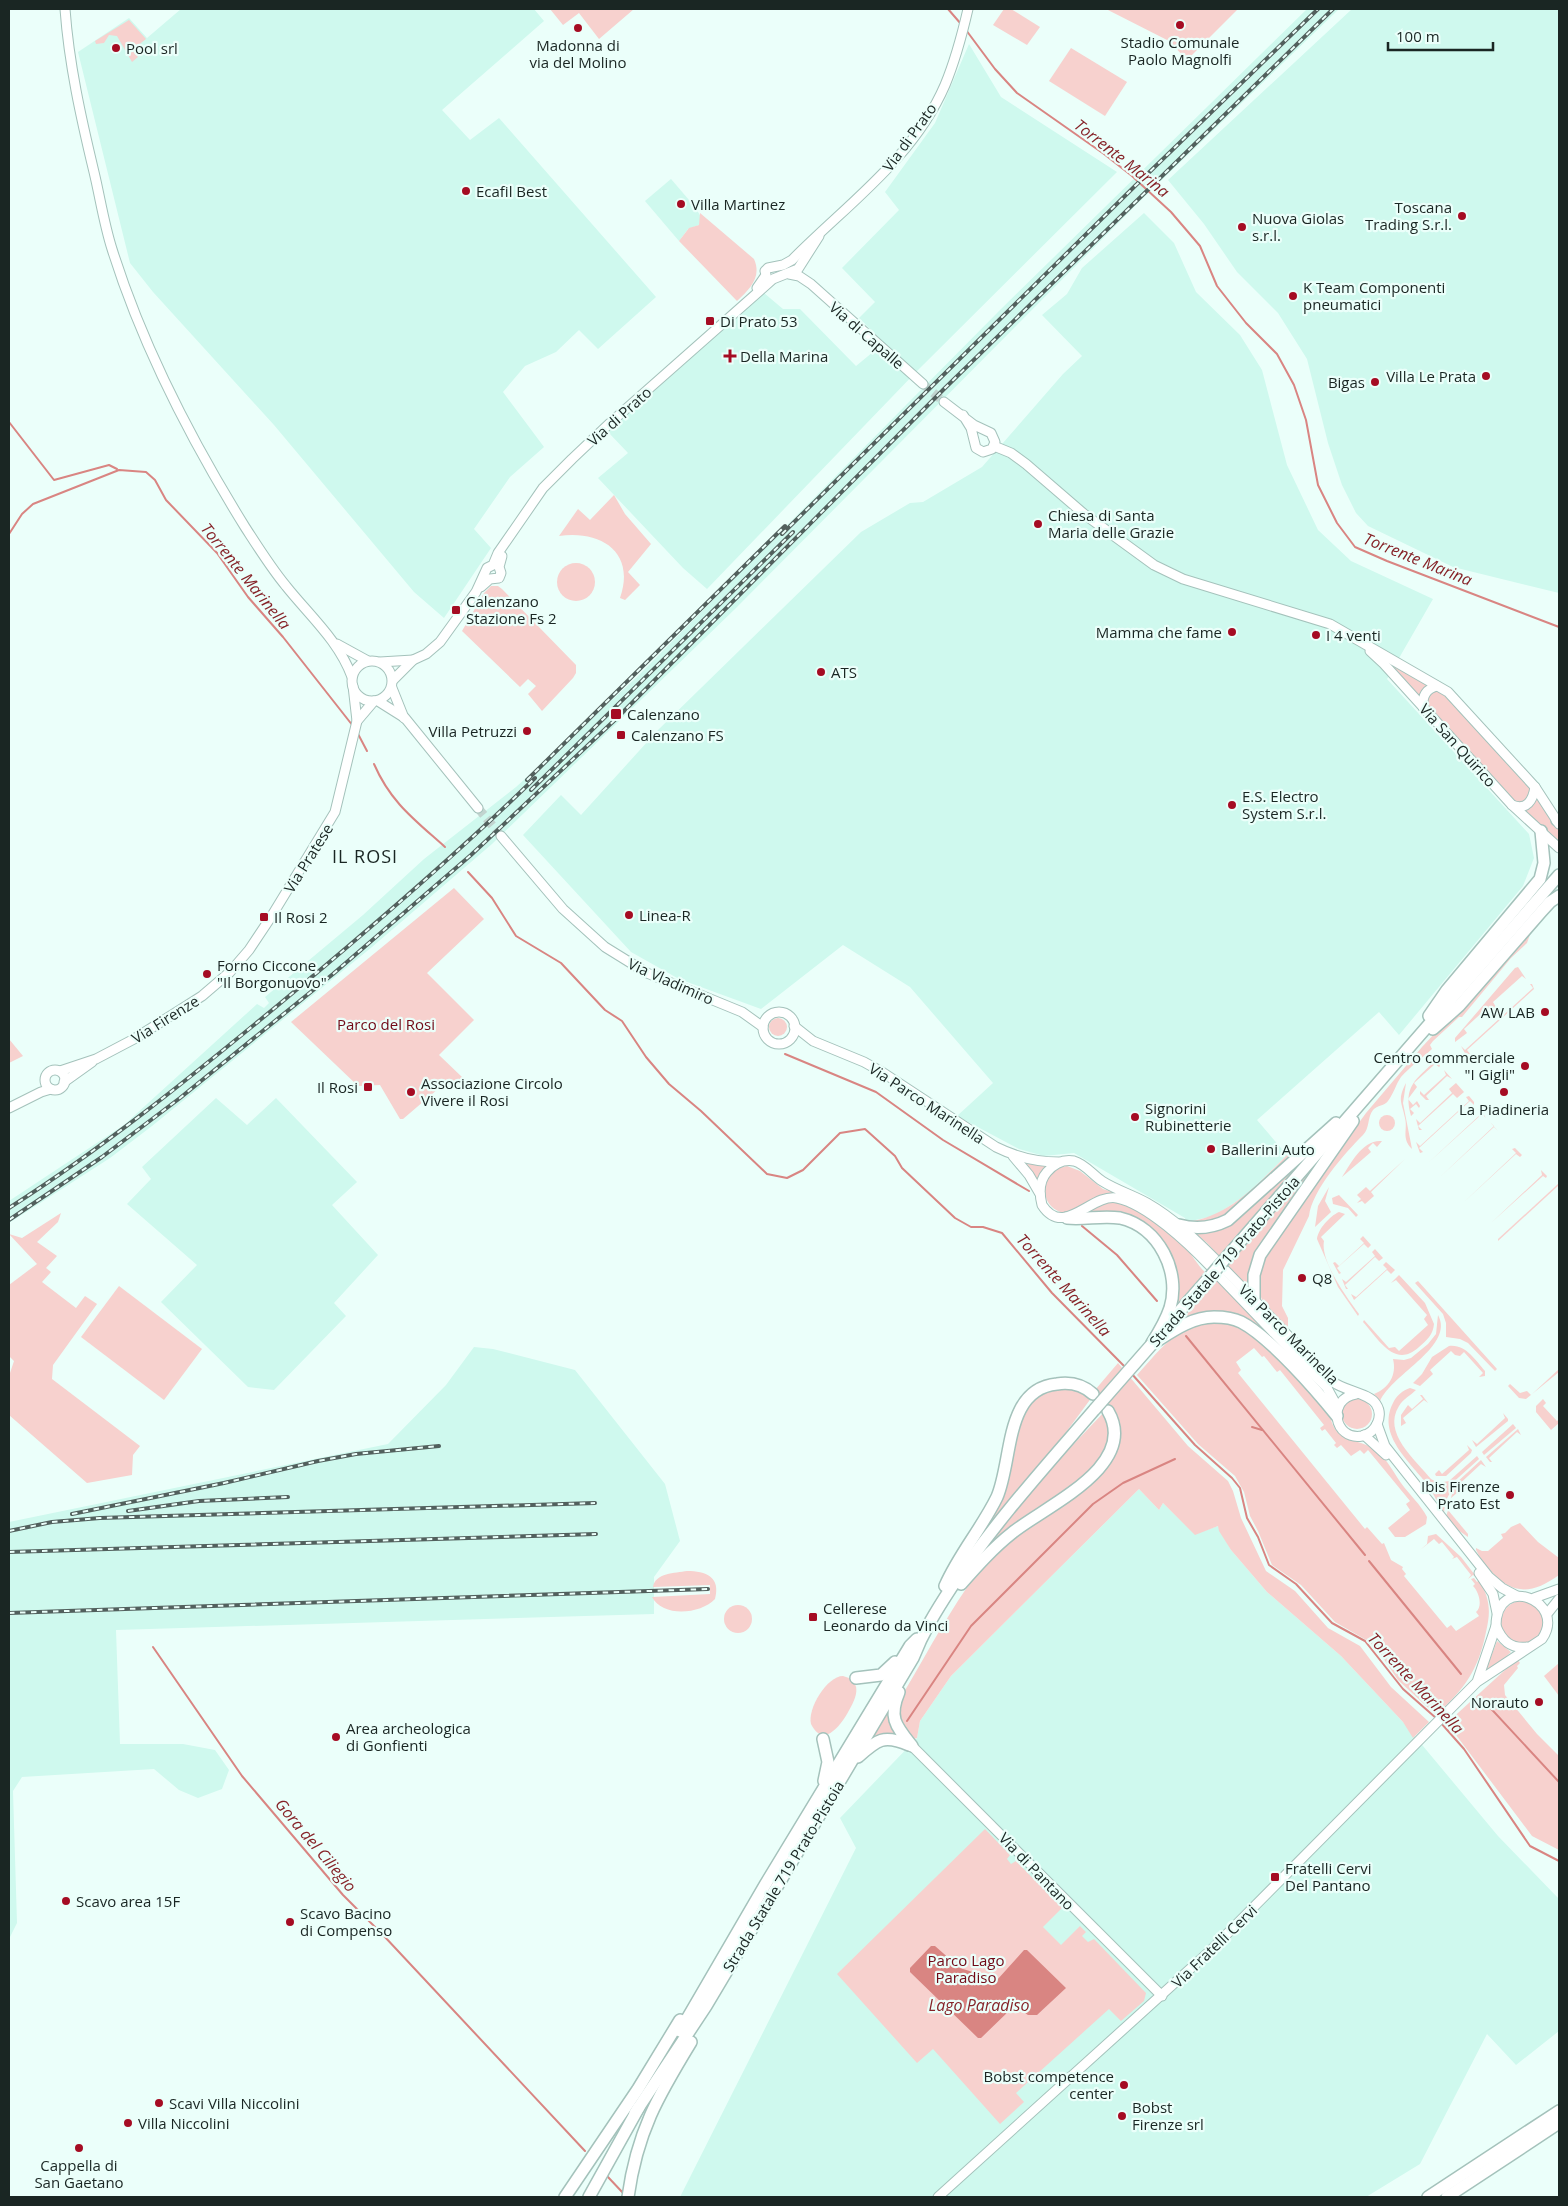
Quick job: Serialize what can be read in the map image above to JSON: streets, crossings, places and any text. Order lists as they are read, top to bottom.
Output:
{
  "streets": {
    "highway": ["Strada Statale 719 Prato-Pistoia"],
    "main road": [
      "Via di Prato",
      "Via di Capalle",
      "Via San Quirico",
      "Via Pratese",
      "Via Vladimiro",
      "Via Firenze",
      "Via Parco Marinella",
      "Via di Pantano",
      "Via Fratelli Cervi"
    ]
  },
  "crossings": [
    ["Via di Prato", "Via di Capalle"],
    ["Via di Prato", "Via Pratese"],
    ["Via Pratese", "Via Firenze"],
    ["Via Vladimiro", "Via Parco Marinella"],
    ["Via Parco Marinella", "Strada Statale 719 Prato-Pistoia"],
    ["Via Parco Marinella", "Via Fratelli Cervi"],
    ["Via di Pantano", "Via Fratelli Cervi"]
  ],
  "districts": ["IL ROSI"],
  "water": [
    "Torrente Marina",
    "Torrente Marinella",
    "Gora del Ciliegio",
    "Lago Paradiso"
  ],
  "parks": ["Parco del Rosi", "Parco Lago Paradiso"],
  "places": {
    "other": [
      "Stadio Comunale Paolo Magnolfi",
      "Madonna di via del Molino",
      "Pool srl",
      "Ecafil Best",
      "Villa Martinez",
      "Toscana Trading S.r.l.",
      "Nuova Giolas s.r.l.",
      "K Team Componenti pneumatici",
      "Villa Le Prata",
      "Bigas",
      "Chiesa di Santa Maria delle Grazie",
      "Mamma che fame",
      "I 4 venti",
      "ATS",
      "Villa Petruzzi",
      "E.S. Electro System S.r.l.",
      "Linea-R",
      "Forno Ciccone \"Il Borgonuovo\"",
      "AW LAB",
      "Centro commerciale \"I Gigli\"",
      "Associazione Circolo Vivere il Rosi",
      "La Piadineria",
      "Signorini Rubinetterie",
      "Ballerini Auto",
      "Q8",
      "Ibis Firenze Prato Est",
      "Norauto",
      "Area archeologica di Gonfienti",
      "Scavo area 15F",
      "Scavo Bacino di Compenso",
      "Bobst competence center",
      "Scavi Villa Niccolini",
      "Bobst Firenze srl",
      "Villa Niccolini",
      "Cappella di San Gaetano"
    ],
    "transit": [
      "Di Prato 53",
      "Calenzano Stazione Fs 2",
      "Calenzano",
      "Calenzano FS",
      "Il Rosi 2",
      "Il Rosi",
      "Cellerese Leonardo da Vinci",
      "Fratelli Cervi Del Pantano"
    ],
    "health": ["Della Marina"]
  },
  "scale_bar": "100 m"
}
